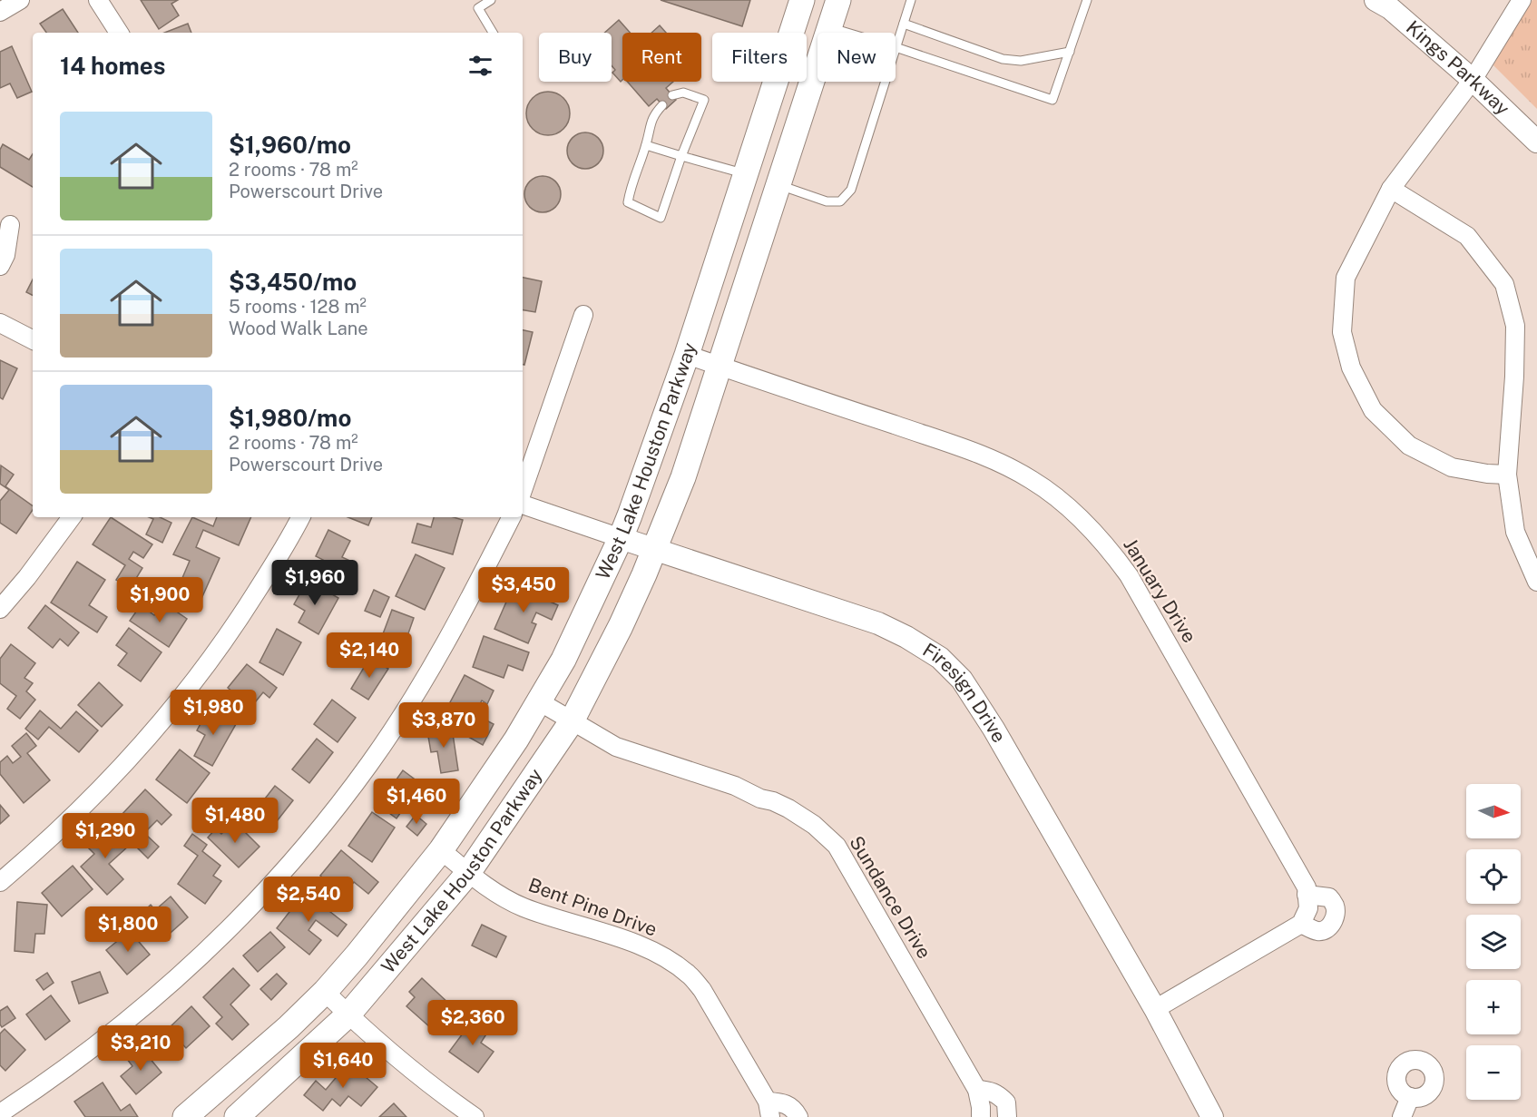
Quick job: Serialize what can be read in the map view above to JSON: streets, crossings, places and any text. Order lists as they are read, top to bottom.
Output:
{
  "streets": {
    "main road": ["West Lake Houston Parkway"],
    "street": [
      "Kings Parkway",
      "January Drive",
      "Firesign Drive",
      "Sundance Drive",
      "Bent Pine Drive"
    ]
  },
  "crossings": [
    ["West Lake Houston Parkway", "January Drive"],
    ["West Lake Houston Parkway", "Firesign Drive"],
    ["West Lake Houston Parkway", "Sundance Drive"],
    ["West Lake Houston Parkway", "Bent Pine Drive"]
  ],
  "north": "right",
  "page": {
    "chip": [
      "Buy",
      "Rent",
      "Filters",
      "New"
    ],
    "heading": "14 homes",
    "list": [
      {
        "name": "$1,960/mo",
        "note": "2 rooms · 78 m² · Powerscourt Drive"
      },
      {
        "name": "$3,450/mo",
        "note": "5 rooms · 128 m² · Wood Walk Lane"
      },
      {
        "name": "$1,980/mo",
        "note": "2 rooms · 78 m² · Powerscourt Drive"
      }
    ],
    "price": [
      "$1,960",
      "$3,450",
      "$1,900",
      "$2,140",
      "$1,980",
      "$3,870",
      "$1,460",
      "$1,480",
      "$1,290",
      "$2,540",
      "$1,800",
      "$2,360",
      "$3,210",
      "$1,640"
    ],
    "map_buttons": ["+", "−"]
  }
}
